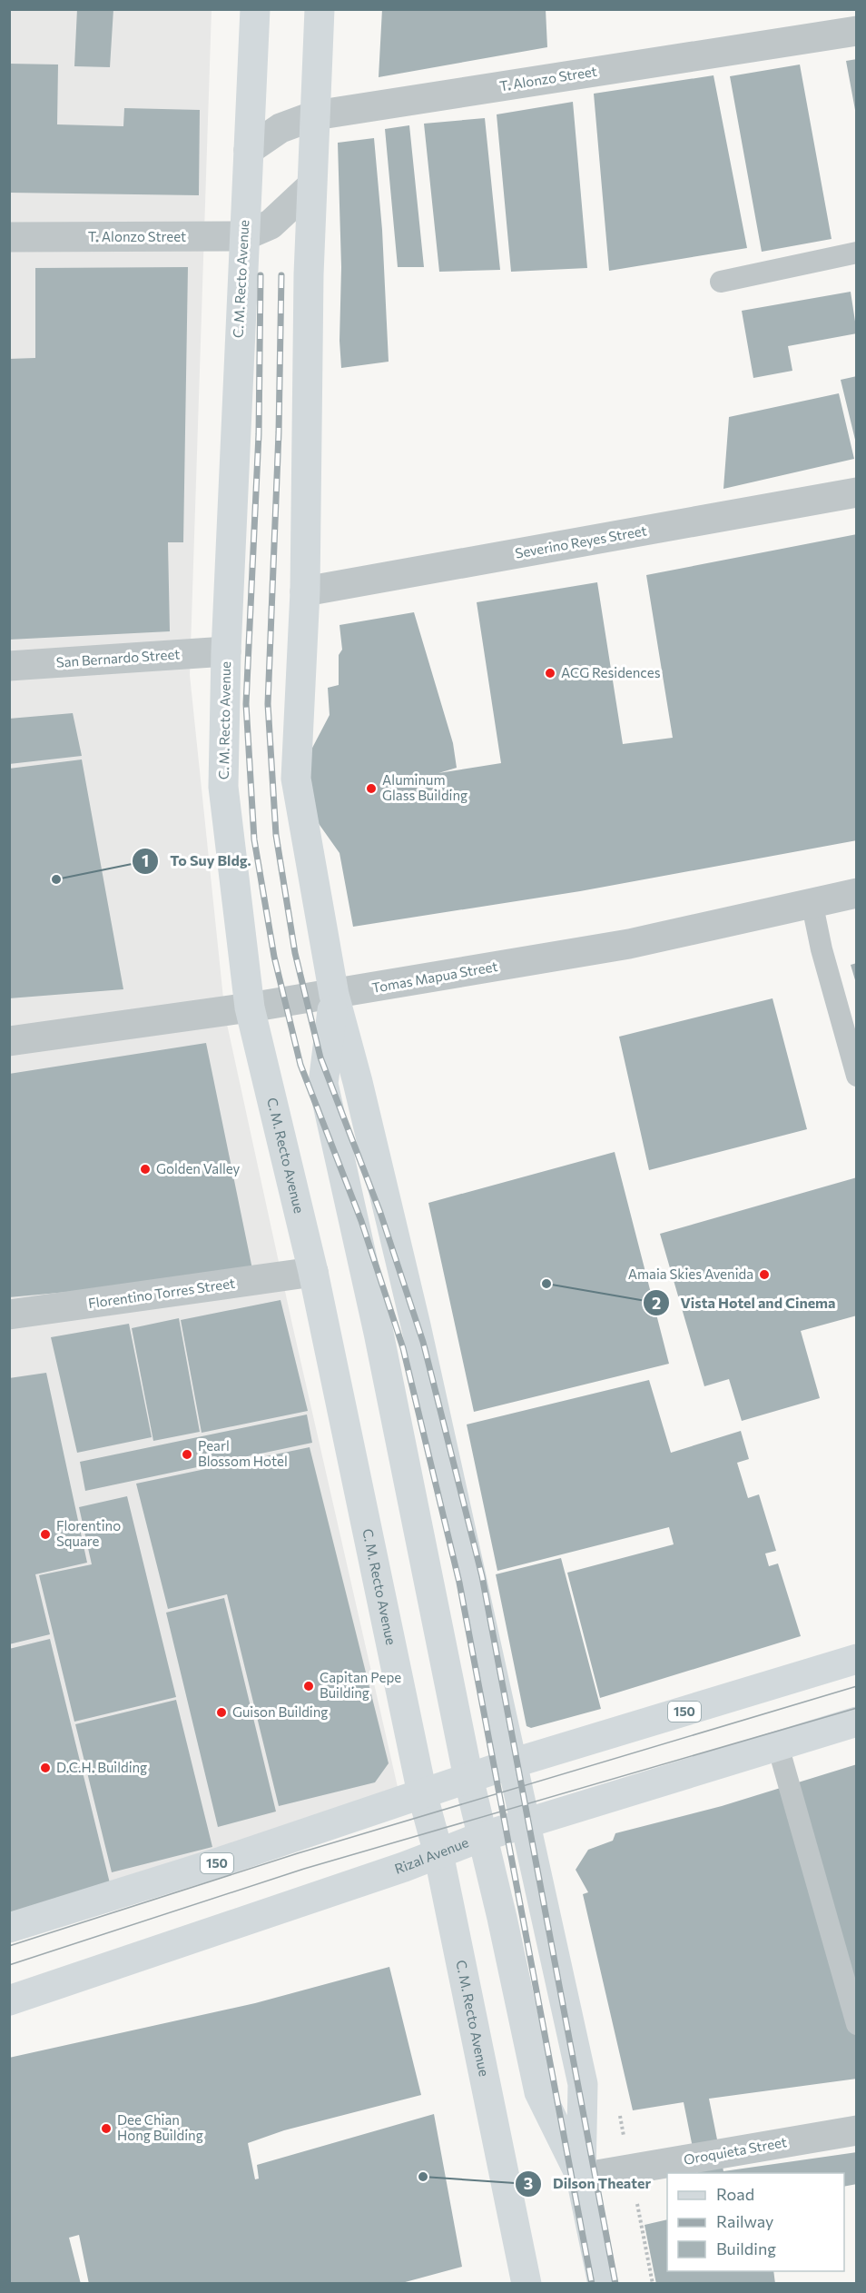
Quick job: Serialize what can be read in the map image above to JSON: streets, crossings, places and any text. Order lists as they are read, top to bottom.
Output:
{
  "streets": {
    "main road": ["C. M. Recto Avenue", "150", "Rizal Avenue"],
    "street": [
      "T. Alonzo Street",
      "Severino Reyes Street",
      "San Bernardo Street",
      "Tomas Mapua Street",
      "Florentino Torres Street",
      "Oroquieta Street"
    ]
  },
  "crossings": [
    ["T. Alonzo Street", "C. M. Recto Avenue"],
    ["C. M. Recto Avenue", "San Bernardo Street"],
    ["C. M. Recto Avenue", "Tomas Mapua Street"],
    ["C. M. Recto Avenue", "Florentino Torres Street"],
    ["C. M. Recto Avenue", "150"],
    ["C. M. Recto Avenue", "Rizal Avenue"]
  ],
  "places": [
    "ACG Residences",
    "Aluminum Glass Building",
    "To Suy Bldg.",
    "Golden Valley",
    "Amaia Skies Avenida",
    "Vista Hotel and Cinema",
    "Pearl Blossom Hotel",
    "Florentino Square",
    "Capitan Pepe Building",
    "Guison Building",
    "D.C.H. Building",
    "Dee Chian Hong Building",
    "Dilson Theater"
  ],
  "legend": ["Road", "Railway", "Building"]
}
